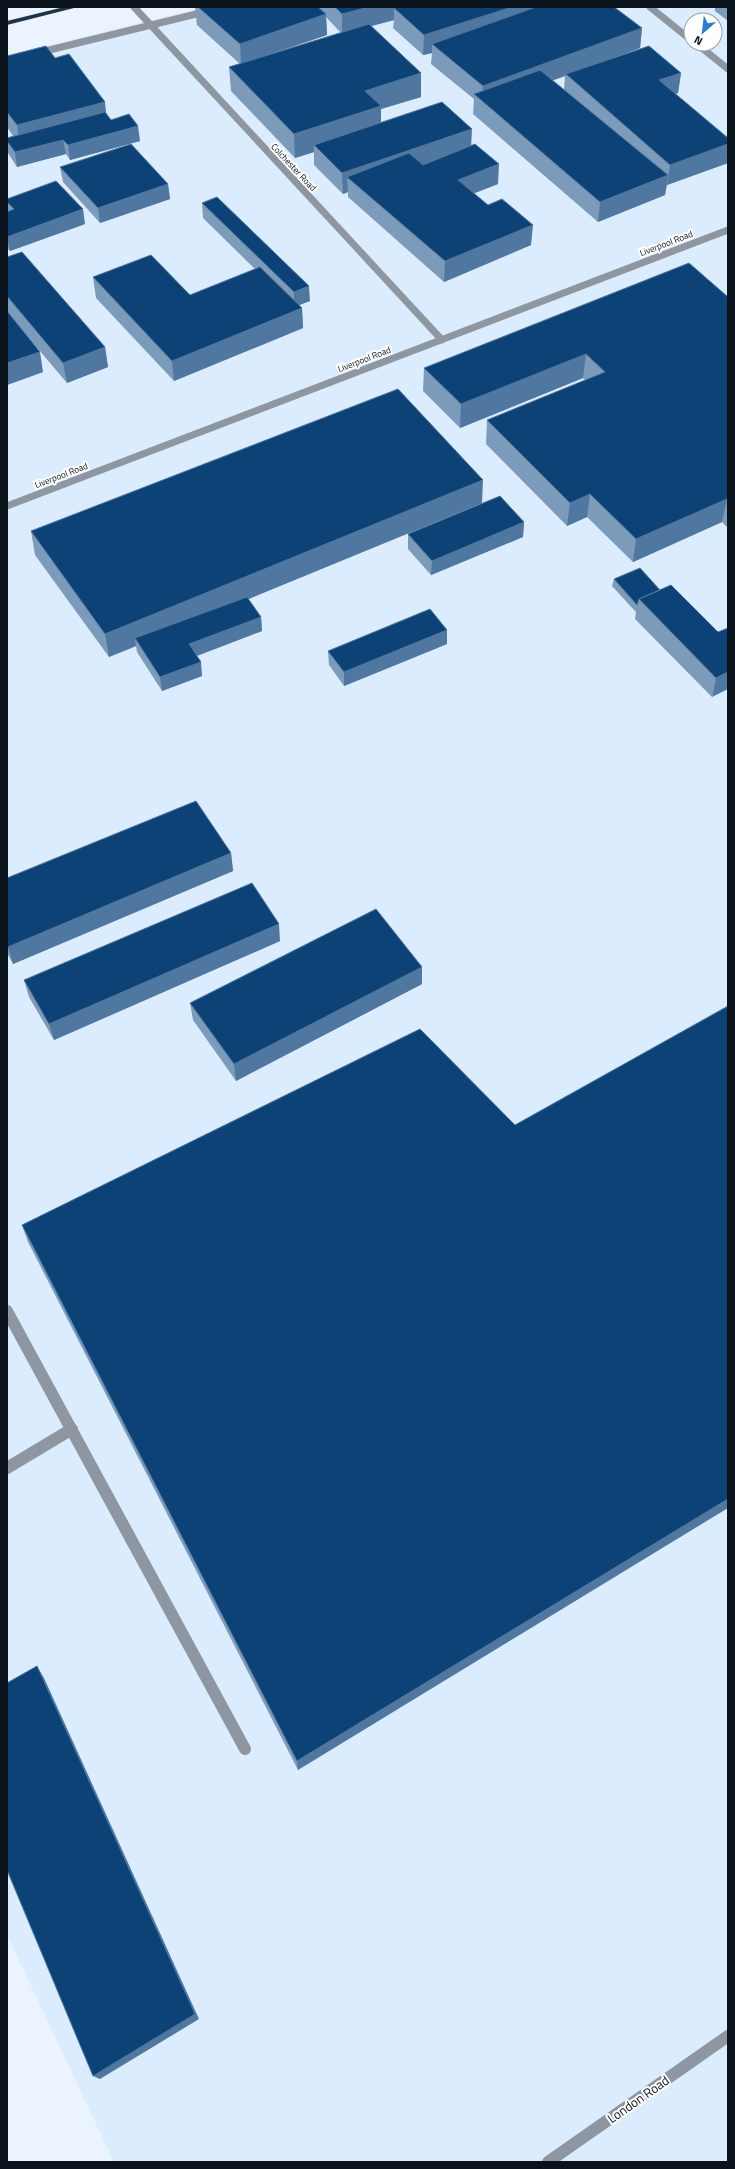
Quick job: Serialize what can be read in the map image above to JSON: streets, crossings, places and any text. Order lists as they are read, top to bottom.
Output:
{
  "streets": {
    "street": ["Colchester Road", "Liverpool Road", "London Road"]
  },
  "crossings": [
    ["Colchester Road", "Liverpool Road"]
  ],
  "north": "bottom left"
}
